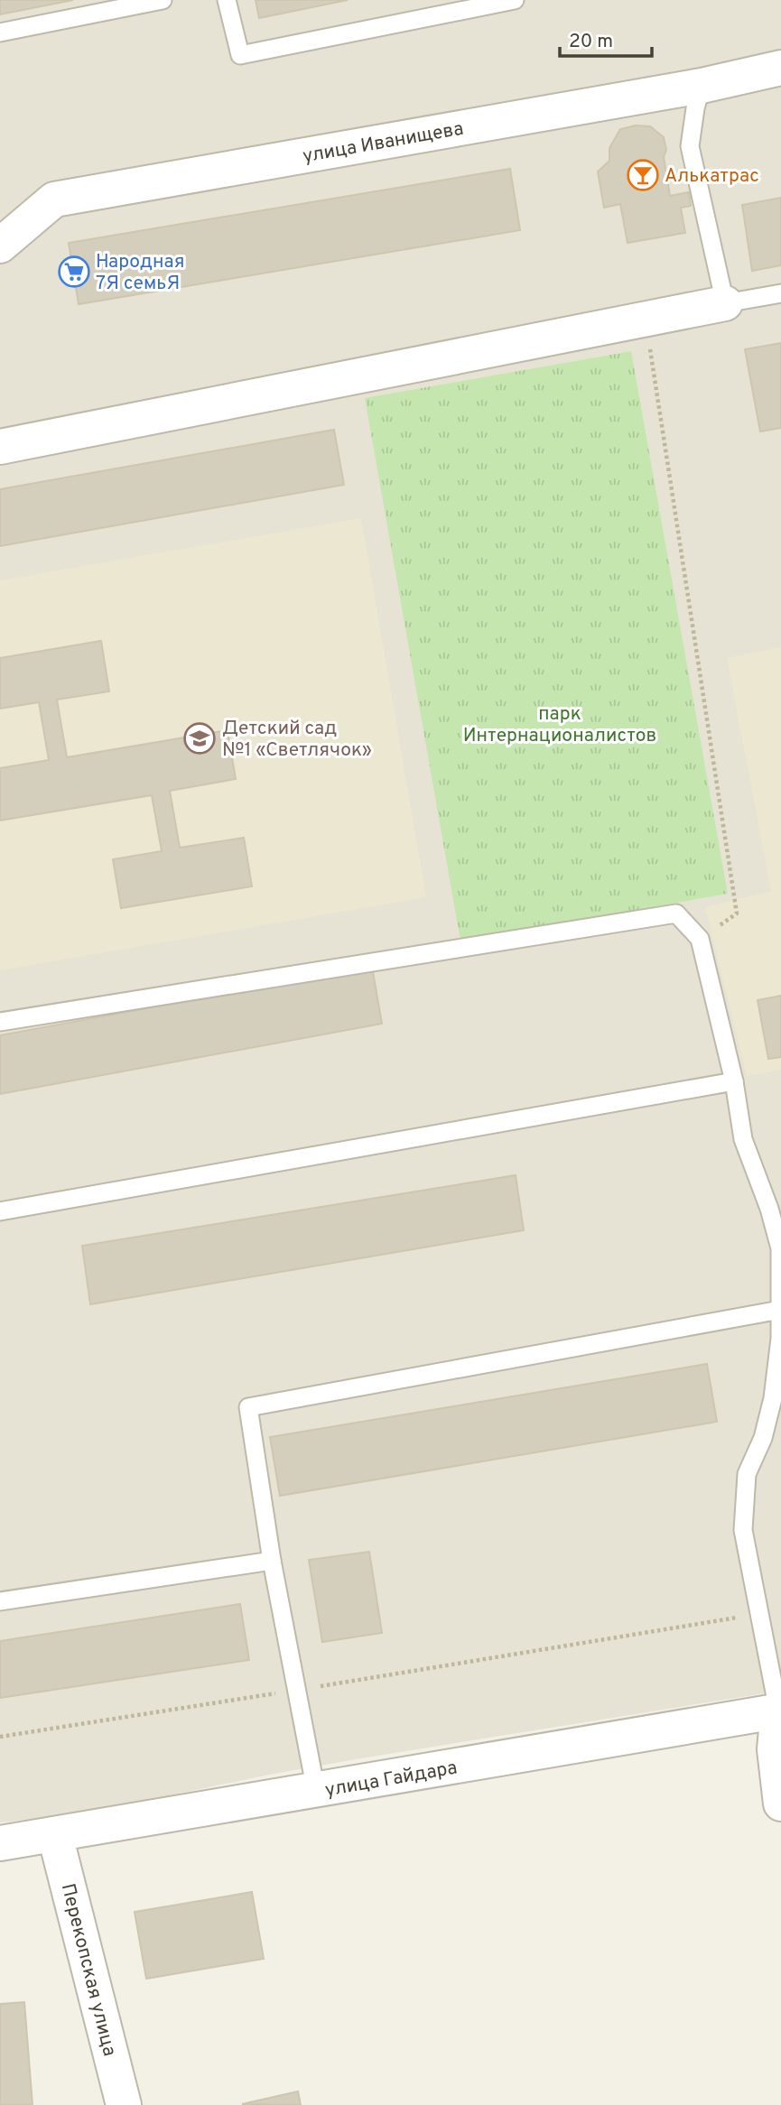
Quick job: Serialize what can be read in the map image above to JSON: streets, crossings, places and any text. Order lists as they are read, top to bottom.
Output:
{
  "streets": {
    "street": ["улица Иванищева", "улица Гайдара", "Перекопская улица"]
  },
  "crossings": [
    ["улица Гайдара", "Перекопская улица"]
  ],
  "parks": ["парк Интернационалистов"],
  "places": {
    "bar": ["Алькатрас"],
    "supermarket": ["Народная 7Я семьЯ"],
    "school or university": ["Детский сад №1 «Светлячок»"]
  },
  "scale_bar": "20 m"
}
